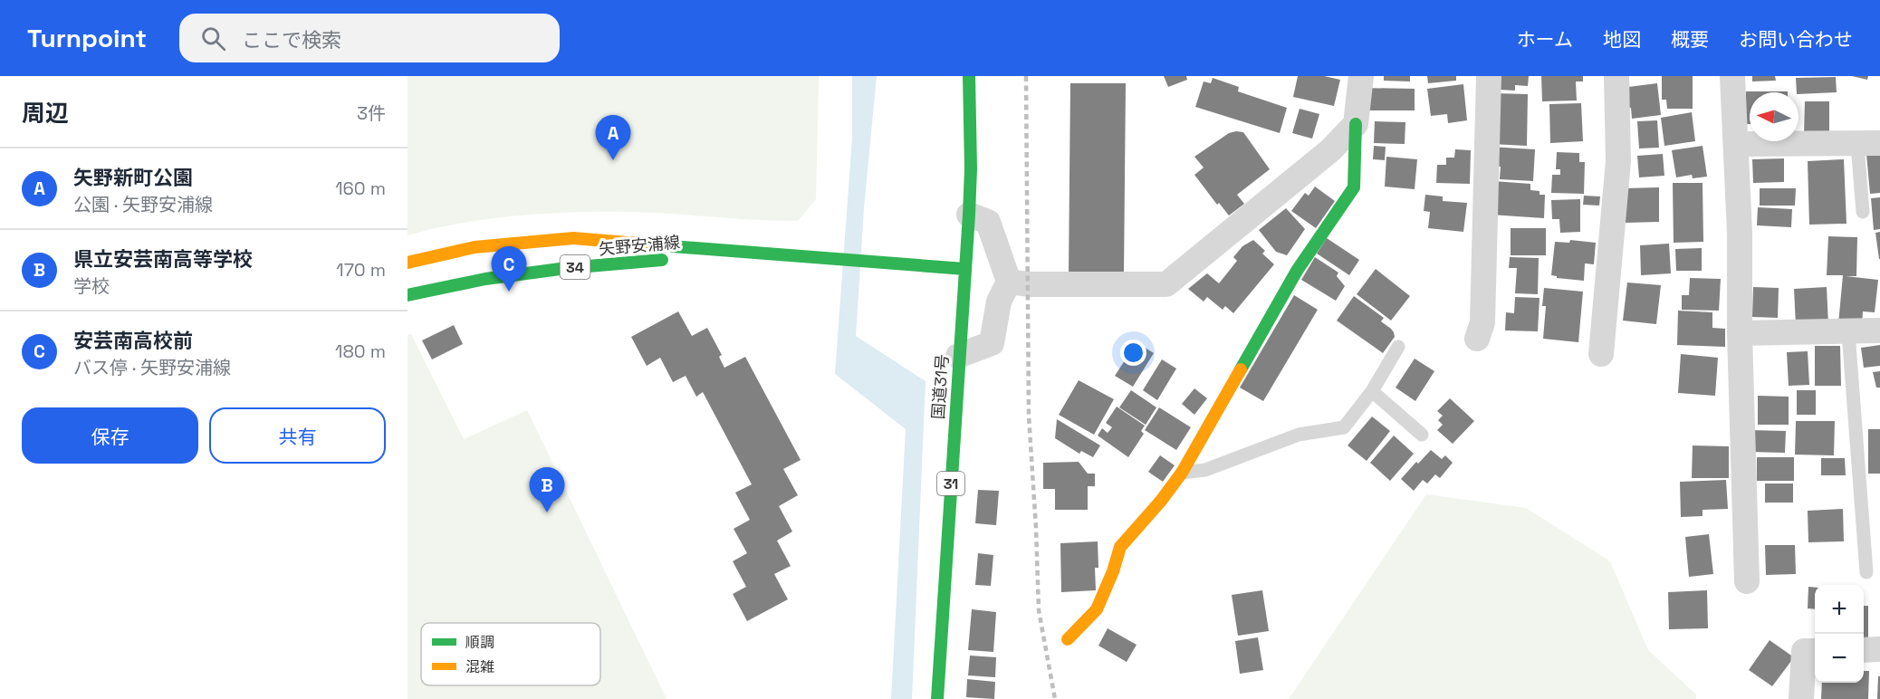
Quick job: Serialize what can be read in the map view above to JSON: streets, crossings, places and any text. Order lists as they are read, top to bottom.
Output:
{
  "streets": {
    "main road": [
      "矢野安浦線",
      "34",
      "国道31号",
      "31"
    ]
  },
  "crossings": [
    ["矢野安浦線", "国道31号"]
  ],
  "legend": ["順調", "混雑"],
  "north": "left",
  "page": {
    "header": "Turnpoint",
    "search": "ここで検索",
    "nav": [
      "ホーム",
      "地図",
      "概要",
      "お問い合わせ"
    ],
    "heading": ["周辺", "3件"],
    "pins": ["A", "C", "B"],
    "list": [
      {
        "mark": "A",
        "name": "矢野新町公園",
        "note": "公園 · 矢野安浦線",
        "value": "160 m"
      },
      {
        "mark": "B",
        "name": "県立安芸南高等学校",
        "note": "学校",
        "value": "170 m"
      },
      {
        "mark": "C",
        "name": "安芸南高校前",
        "note": "バス停 · 矢野安浦線",
        "value": "180 m"
      }
    ],
    "buttons": ["保存", "共有"],
    "map_buttons": ["+", "−"]
  }
}
